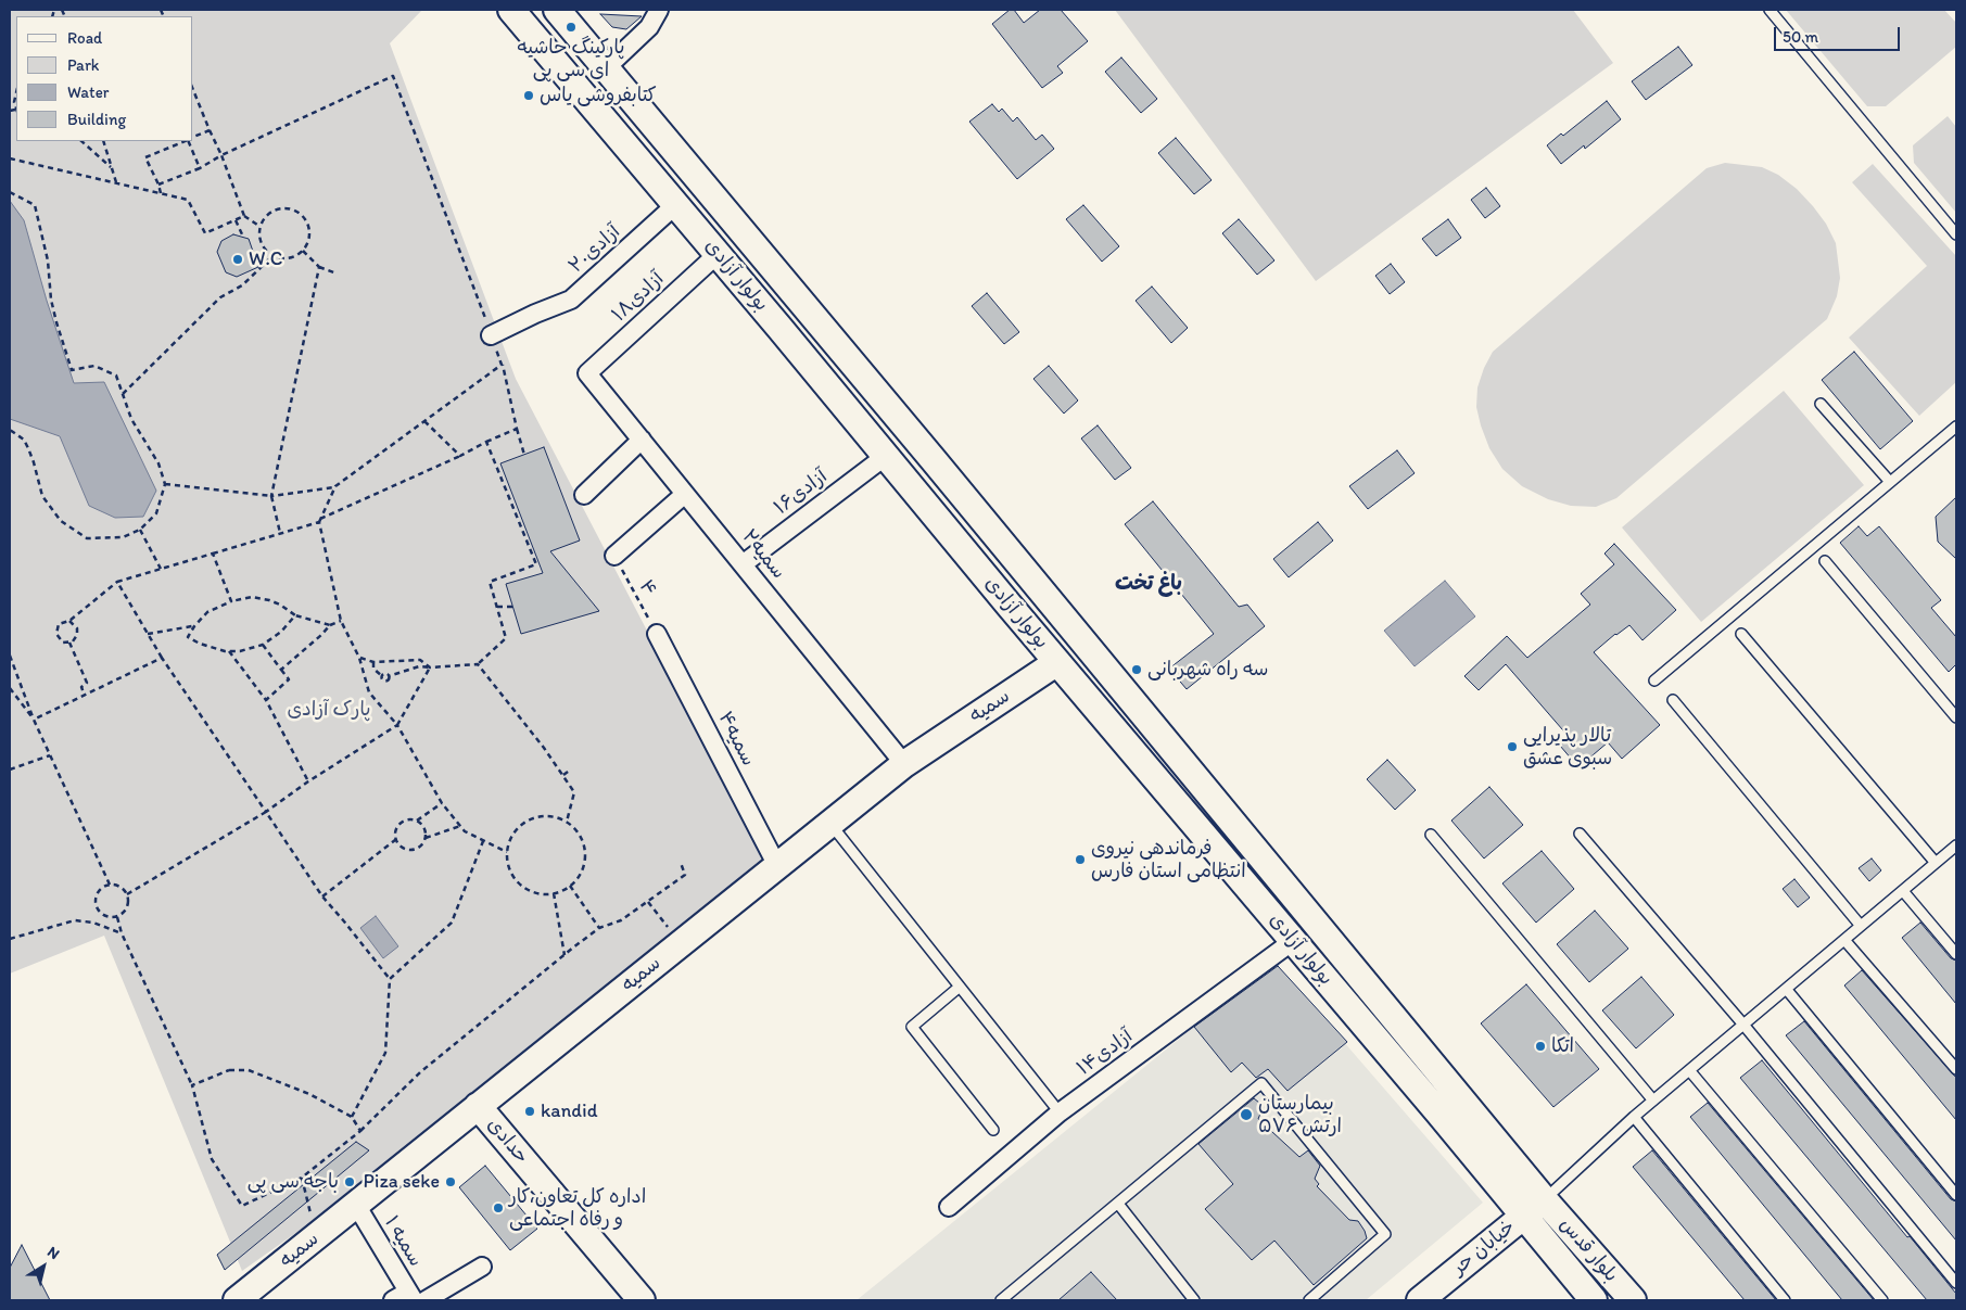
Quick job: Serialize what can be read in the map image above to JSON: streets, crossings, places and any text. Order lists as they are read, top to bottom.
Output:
{
  "streets": {
    "main road": [
      "بولوار آزادی",
      "سمیه",
      "حدادی",
      "خیابان حر",
      "بلوار قدس"
    ],
    "street": [
      "آزادی۲۰",
      "آزادی۱۸",
      "آزادی۱۶",
      "۲سمیه",
      "سمیه۴",
      "آزادی۱۴",
      "۱ سمیه"
    ],
    "path": ["۴"]
  },
  "crossings": [
    ["آزادی۲۰", "بولوار آزادی"],
    ["بولوار آزادی", "آزادی۱۸"],
    ["بولوار آزادی", "آزادی۱۶"],
    ["بولوار آزادی", "سمیه"],
    ["بولوار آزادی", "آزادی۱۴"],
    ["بولوار آزادی", "خیابان حر"],
    ["بولوار آزادی", "بلوار قدس"],
    ["آزادی۱۸", "۲سمیه"],
    ["آزادی۱۶", "۲سمیه"],
    ["۲سمیه", "سمیه"],
    ["۴", "سمیه۴"],
    ["سمیه", "سمیه۴"],
    ["سمیه", "حدادی"],
    ["سمیه", "۱ سمیه"],
    ["خیابان حر", "بلوار قدس"]
  ],
  "districts": ["باغ تخت"],
  "parks": ["پارک آزادی"],
  "places": [
    "پارکینگ حاشیه ای سی پی",
    "کتابفروشی یاس",
    "W.C",
    "سه راه شهربانی",
    "تالار پذیرایی سبوی عشق",
    "فرماندهی نیروی انتظامی استان فارس",
    "اتکا",
    "kandid",
    "بیمارستان ۵۷۶ ارتش",
    "باجه سی پی",
    "Piza seke",
    "اداره کل تعاون،کار و رفاه اجتماعی"
  ],
  "legend": [
    "Road",
    "Park",
    "Water",
    "Building"
  ],
  "scale_bar": "50 m",
  "north": "top right"
}
